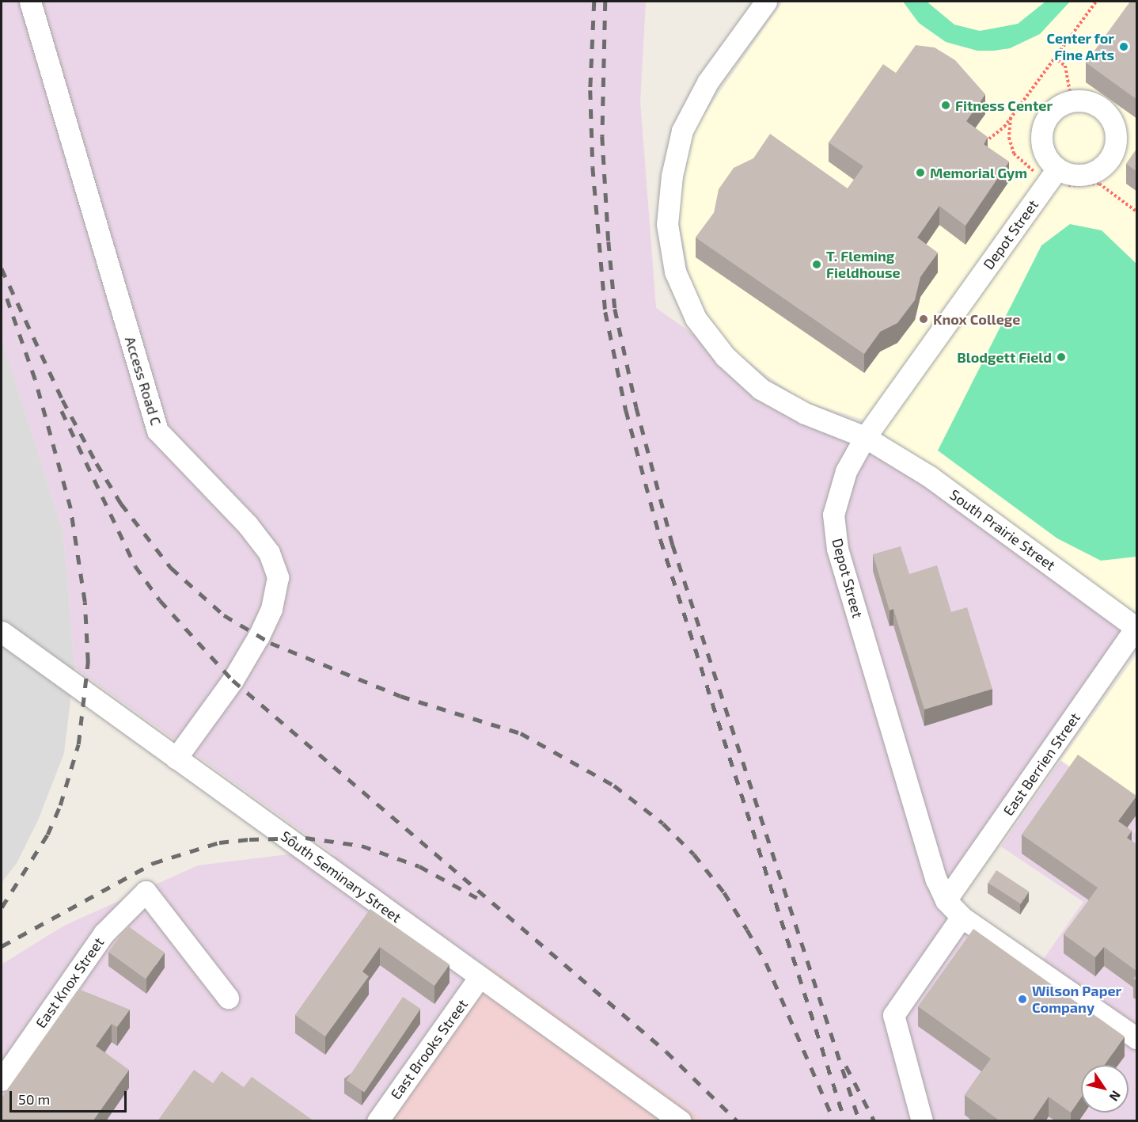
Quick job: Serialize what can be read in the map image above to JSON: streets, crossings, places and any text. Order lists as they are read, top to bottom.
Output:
{
  "streets": {
    "street": [
      "Depot Street",
      "Access Road C",
      "South Prairie Street",
      "East Berrien Street",
      "South Seminary Street",
      "East Knox Street",
      "East Brooks Street"
    ]
  },
  "crossings": [
    ["Depot Street", "South Prairie Street"],
    ["Depot Street", "East Berrien Street"],
    ["Access Road C", "South Seminary Street"],
    ["South Prairie Street", "East Berrien Street"],
    ["South Seminary Street", "East Brooks Street"]
  ],
  "places": [
    "Center for Fine Arts",
    "Fitness Center",
    "Memorial Gym",
    "T. Fleming Fieldhouse",
    "Knox College",
    "Blodgett Field",
    "Wilson Paper Company"
  ],
  "scale_bar": "50 m",
  "north": "bottom right"
}
